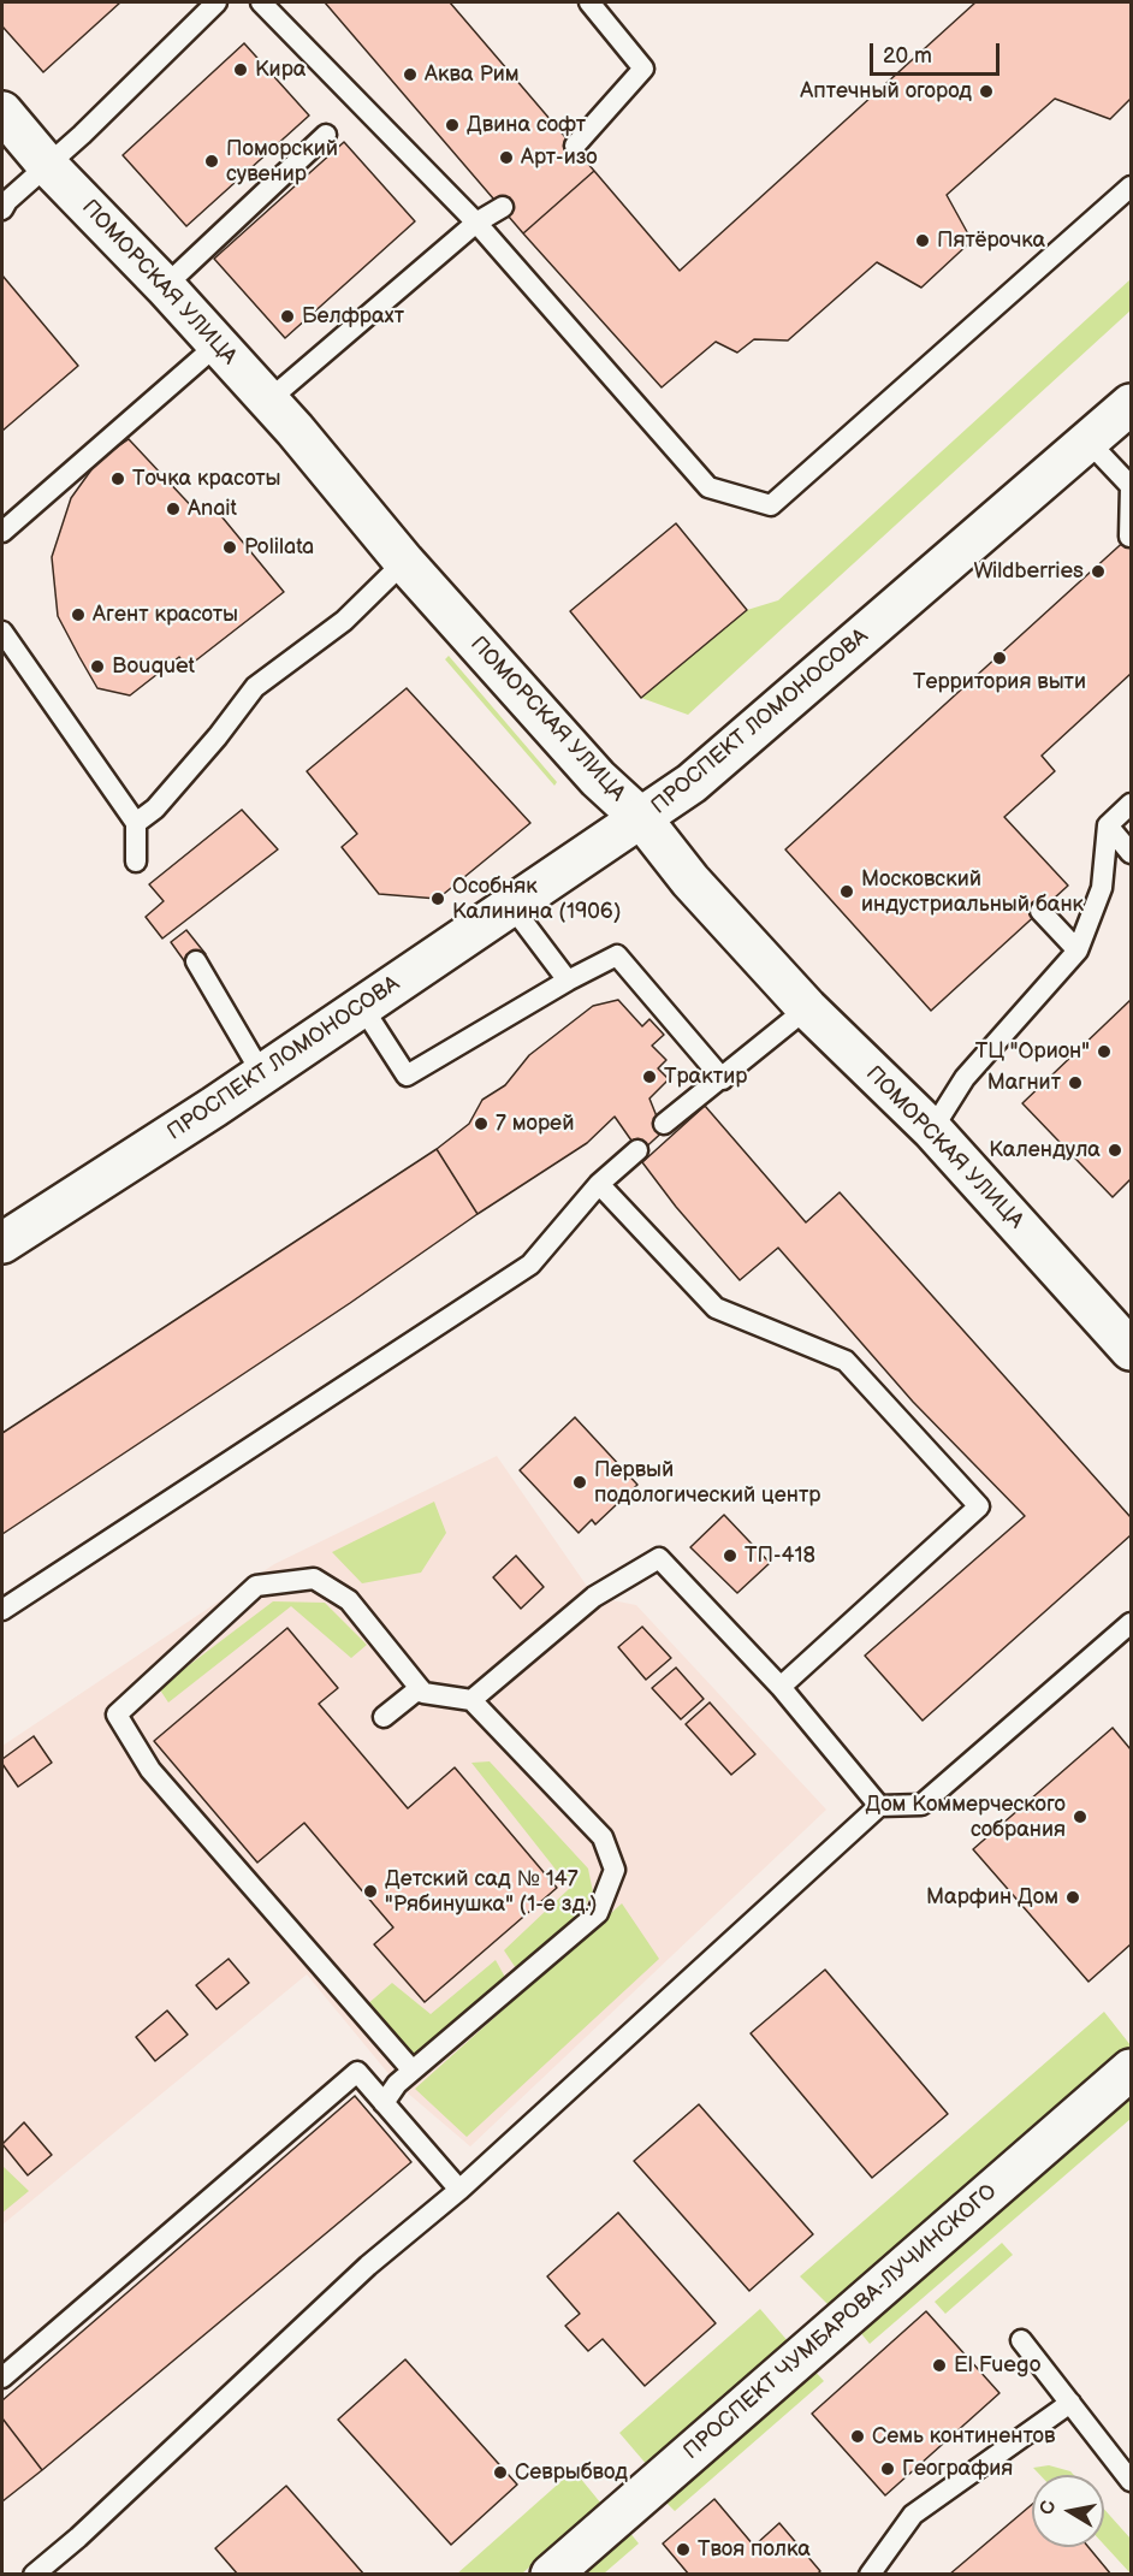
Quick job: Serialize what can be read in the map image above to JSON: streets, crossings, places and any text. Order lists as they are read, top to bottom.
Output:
{
  "streets": {
    "street": ["ПОМОРСКАЯ УЛИЦА", "ПРОСПЕКТ ЛОМОНОСОВА", "ПРОСПЕКТ ЧУМБАРОВА-ЛУЧИНСКОГО"]
  },
  "crossings": [
    ["ПОМОРСКАЯ УЛИЦА", "ПРОСПЕКТ ЛОМОНОСОВА"]
  ],
  "places": [
    "Кира",
    "Аква Рим",
    "Аптечный огород",
    "Двина софт",
    "Арт-изо",
    "Поморский сувенир",
    "Пятёрочка",
    "Белфрахт",
    "Точка красоты",
    "Anait",
    "Polilata",
    "Wildberries",
    "Агент красоты",
    "Территория выти",
    "Bouquet",
    "Московский индустриальный банк",
    "Особняк Калинина (1906)",
    "ТЦ \"Орион\"",
    "Трактир",
    "Магнит",
    "7 морей",
    "Календула",
    "Первый подологический центр",
    "ТП-418",
    "Дом Коммерческого собрания",
    "Детский сад № 147 \"Рябинушка\" (1-е зд.)",
    "Марфин Дом",
    "El Fuego",
    "Семь континентов",
    "География",
    "Севрыбвод",
    "Твоя полка"
  ],
  "scale_bar": "20 m",
  "north": "left"
}
